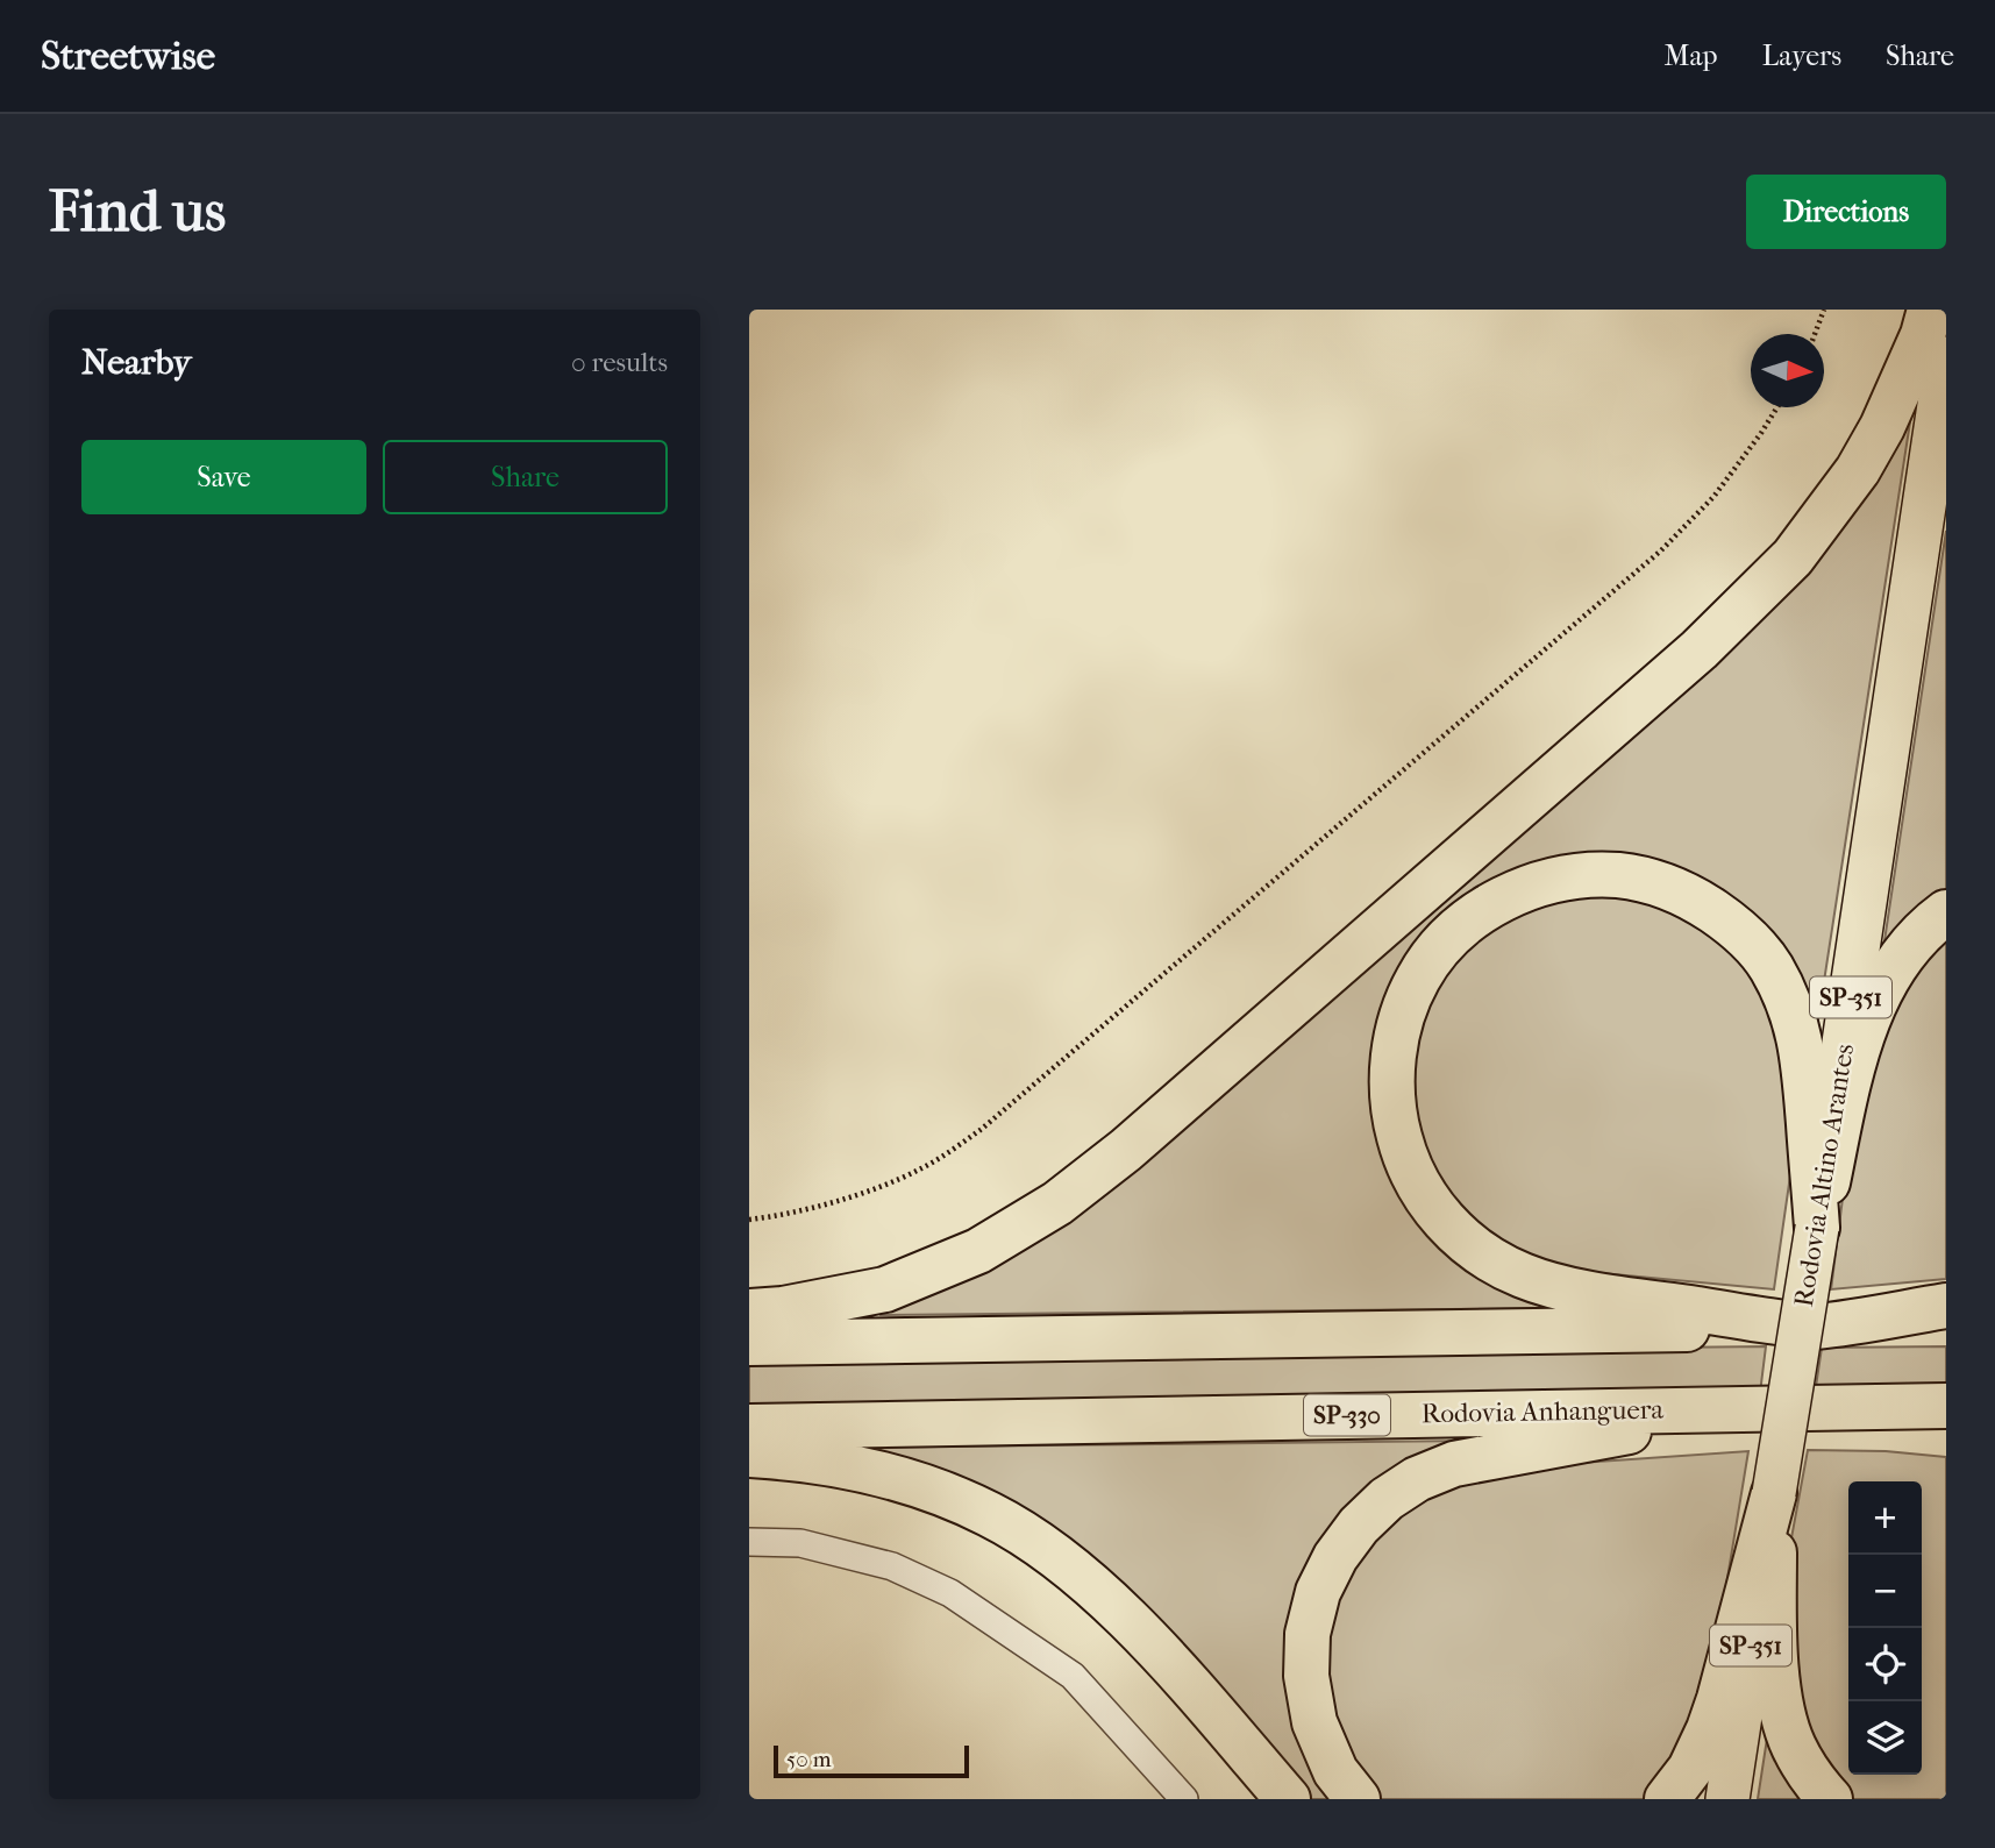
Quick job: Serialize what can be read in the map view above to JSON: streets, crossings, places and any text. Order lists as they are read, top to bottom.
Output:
{
  "streets": {
    "highway": ["Rodovia Anhanguera", "SP-330"],
    "main road": ["SP-351", "Rodovia Altino Arantes"]
  },
  "scale_bar": "50 m",
  "north": "right",
  "page": {
    "header": "Streetwise",
    "nav": ["Map", "Layers", "Share"],
    "buttons": [
      "Directions",
      ["Save", "Share"]
    ],
    "title": "Find us",
    "heading": ["Nearby", "0 results"],
    "map_buttons": ["+", "−"],
    "scale": "50 m"
  }
}
